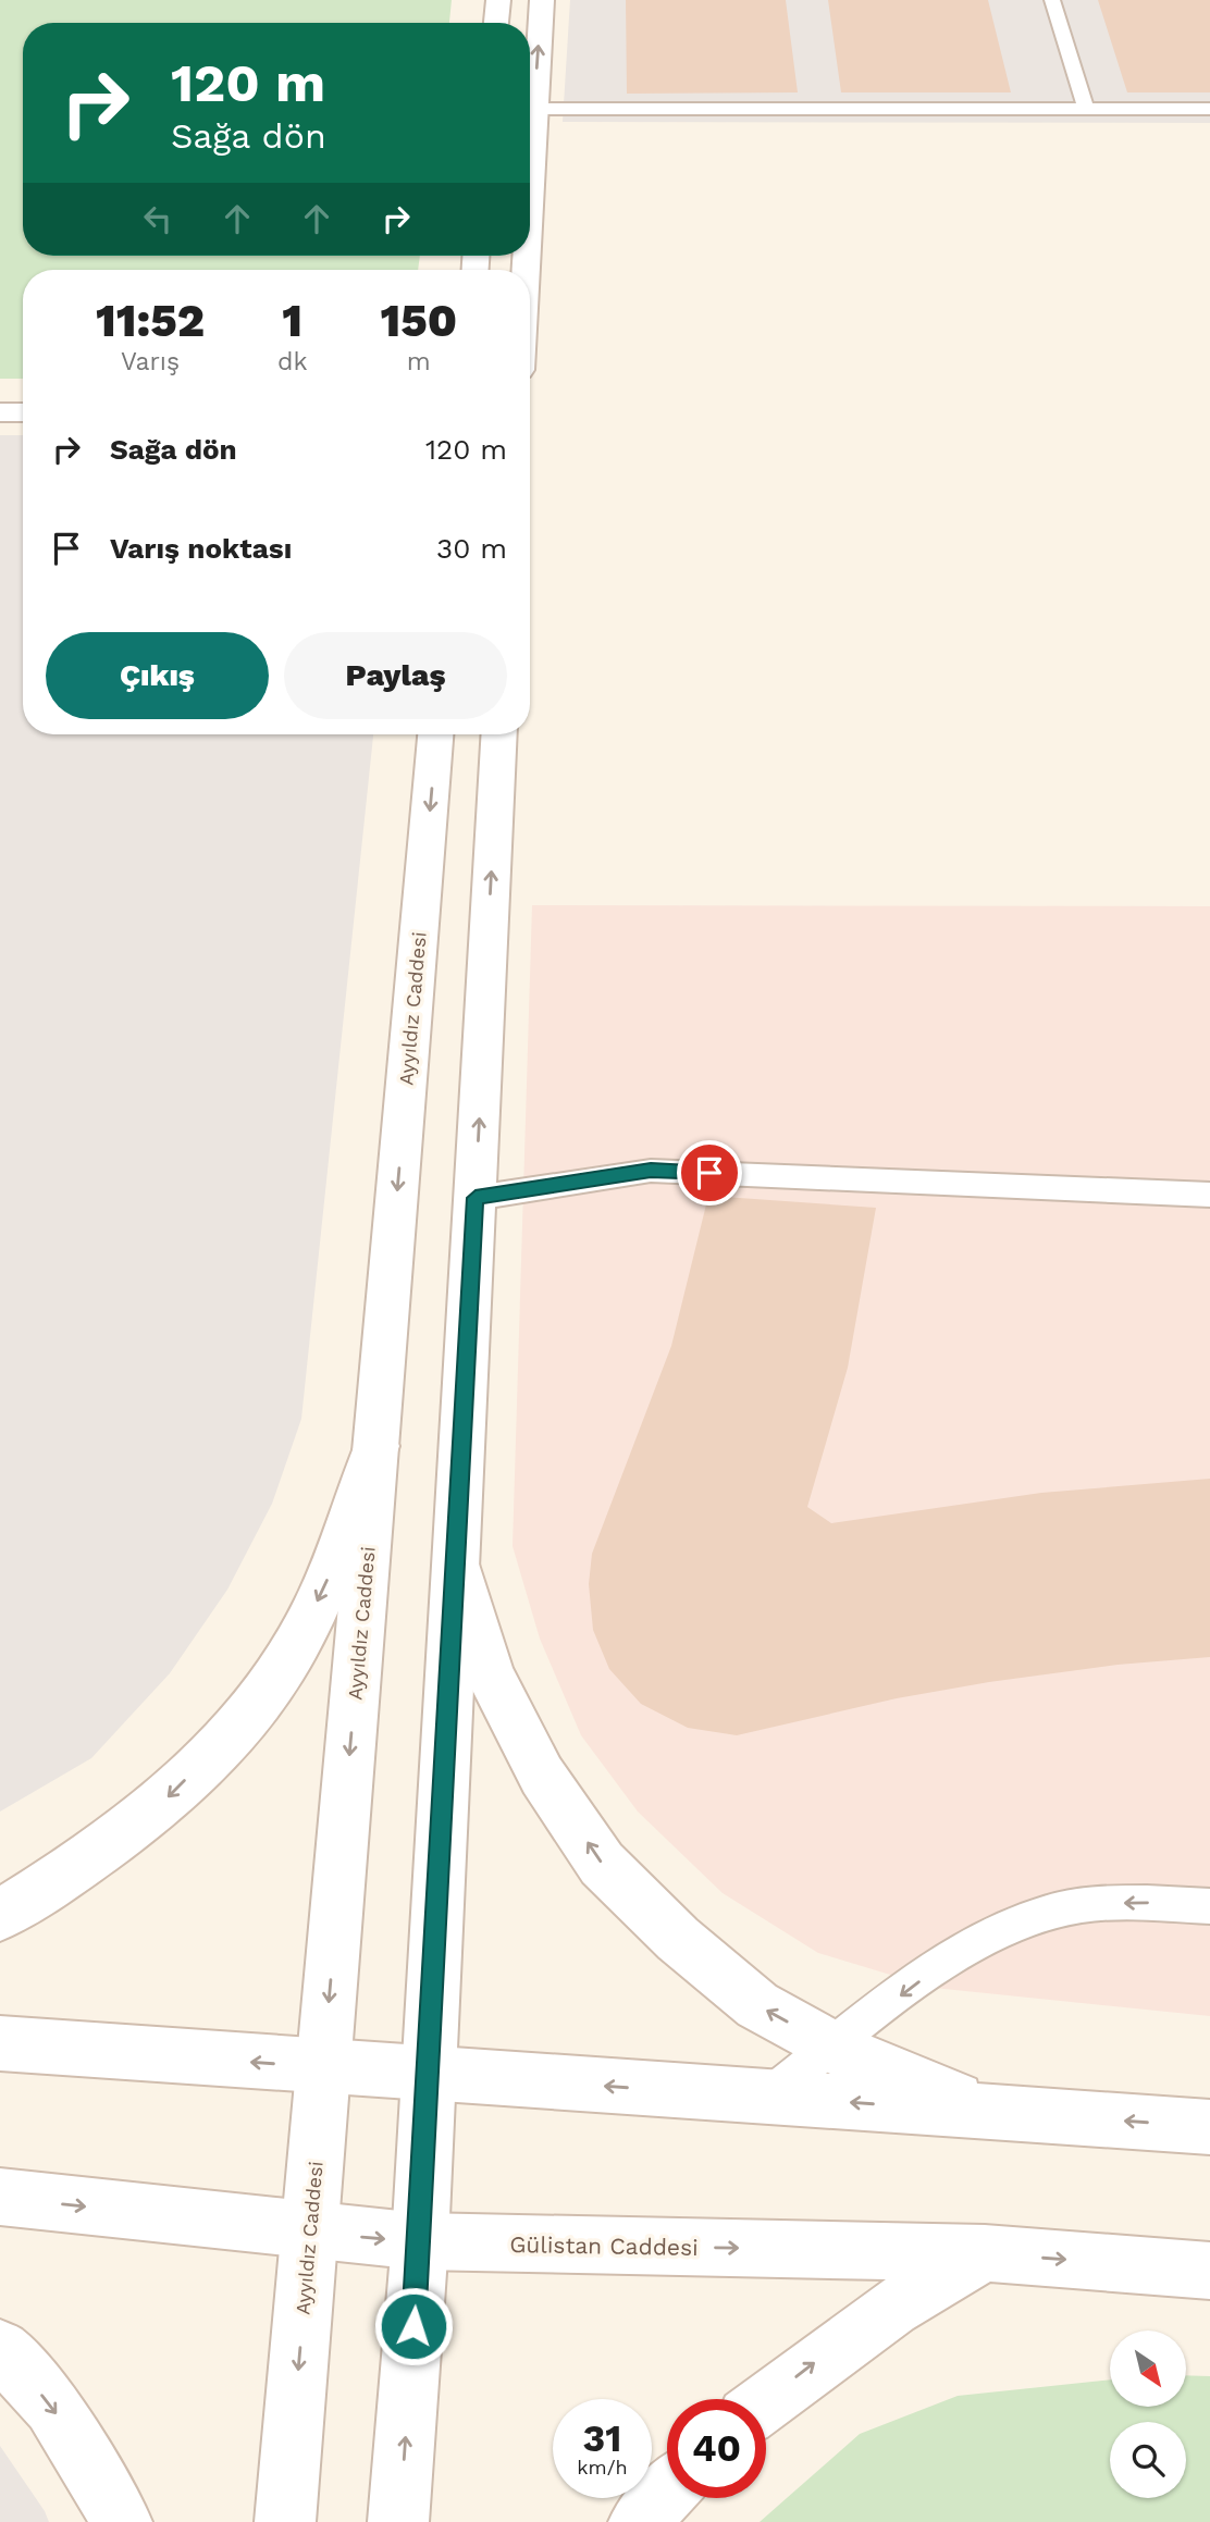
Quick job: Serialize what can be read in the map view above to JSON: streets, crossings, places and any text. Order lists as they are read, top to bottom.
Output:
{
  "streets": {
    "street": ["Ayyıldız Caddesi", "Gülistan Caddesi"]
  },
  "crossings": [
    ["Ayyıldız Caddesi", "Gülistan Caddesi"]
  ],
  "north": "bottom right",
  "page": {
    "turn": ["120 m", "Sağa dön"],
    "eta": [
      "11:52",
      "Varış",
      "1",
      "dk",
      "150",
      "m"
    ],
    "list": [
      {
        "name": "Sağa dön",
        "value": "120 m"
      },
      {
        "name": "Varış noktası",
        "value": "30 m"
      }
    ],
    "buttons": ["Çıkış", "Paylaş"],
    "speed": "31 km/h",
    "limit": "40"
  }
}
